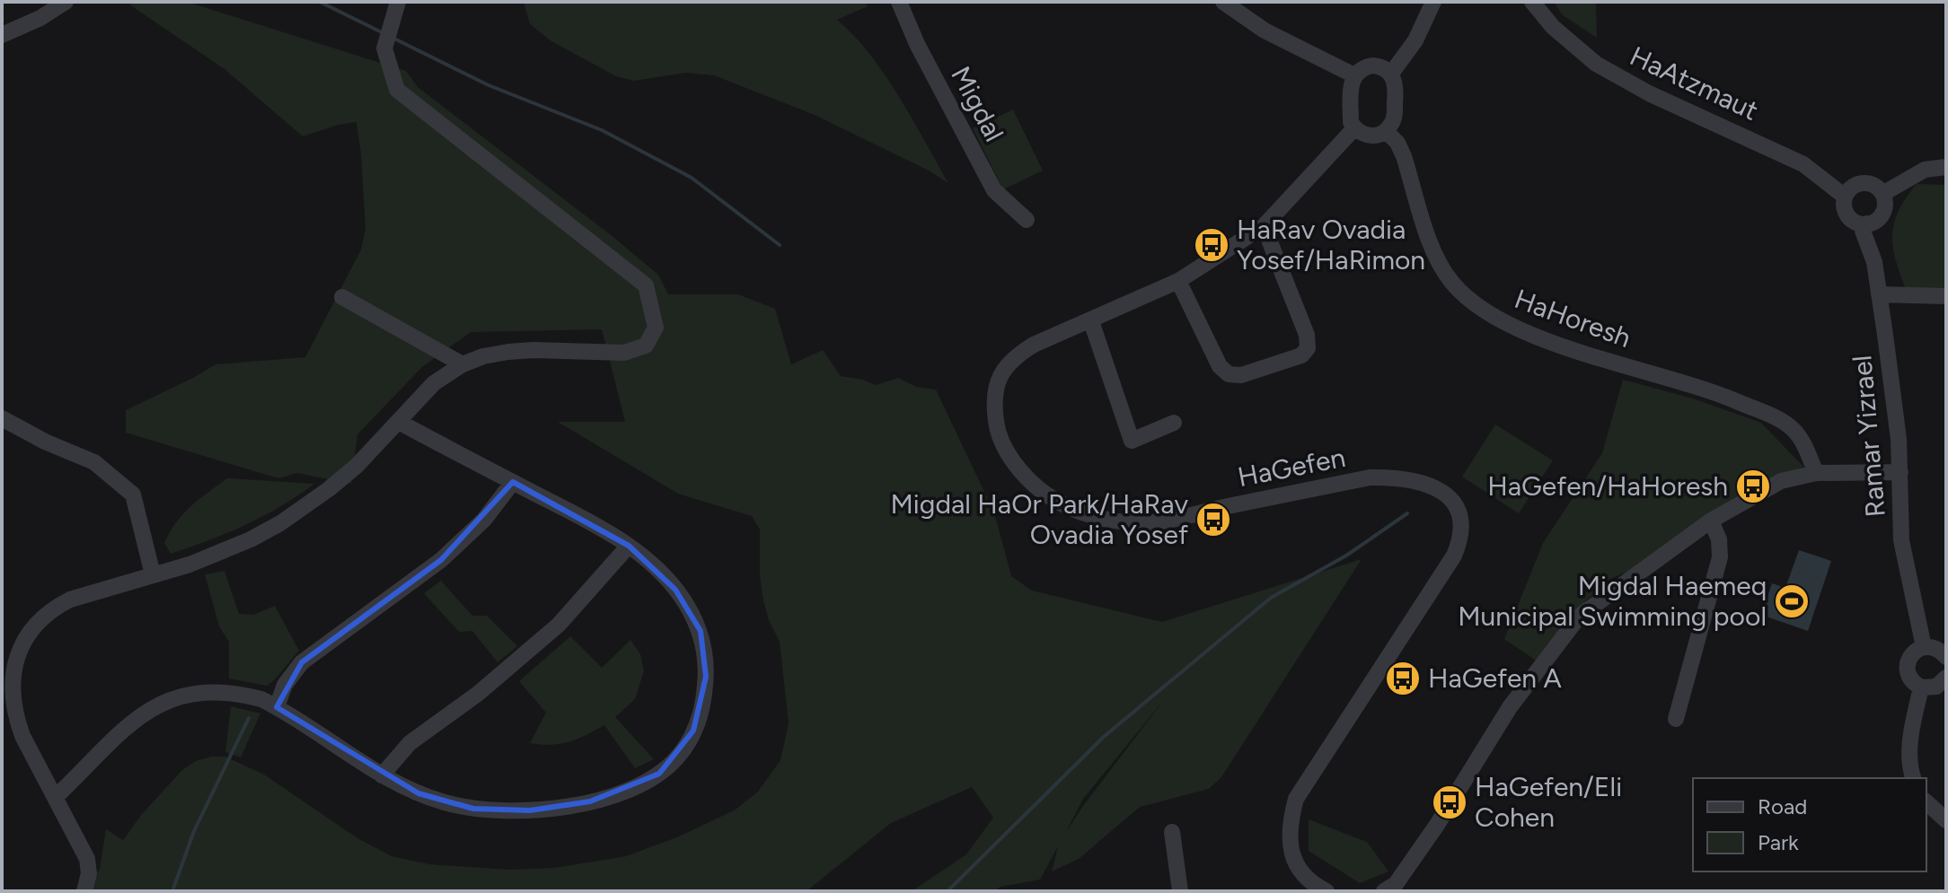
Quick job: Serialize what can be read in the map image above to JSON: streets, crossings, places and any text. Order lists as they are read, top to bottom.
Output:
{
  "streets": {
    "street": [
      "HaAtzmaut",
      "Migdal",
      "HaHoresh",
      "Ramar Yizrael",
      "HaGefen"
    ]
  },
  "crossings": [
    ["HaAtzmaut", "Ramar Yizrael"],
    ["HaHoresh", "HaGefen"]
  ],
  "places": {
    "bus stop": [
      "HaRav Ovadia Yosef/HaRimon",
      "HaGefen/HaHoresh",
      "Migdal HaOr Park/HaRav Ovadia Yosef",
      "HaGefen A",
      "HaGefen/Eli Cohen"
    ],
    "sports": ["Migdal Haemeq Municipal Swimming pool"]
  },
  "legend": ["Road", "Park"]
}
